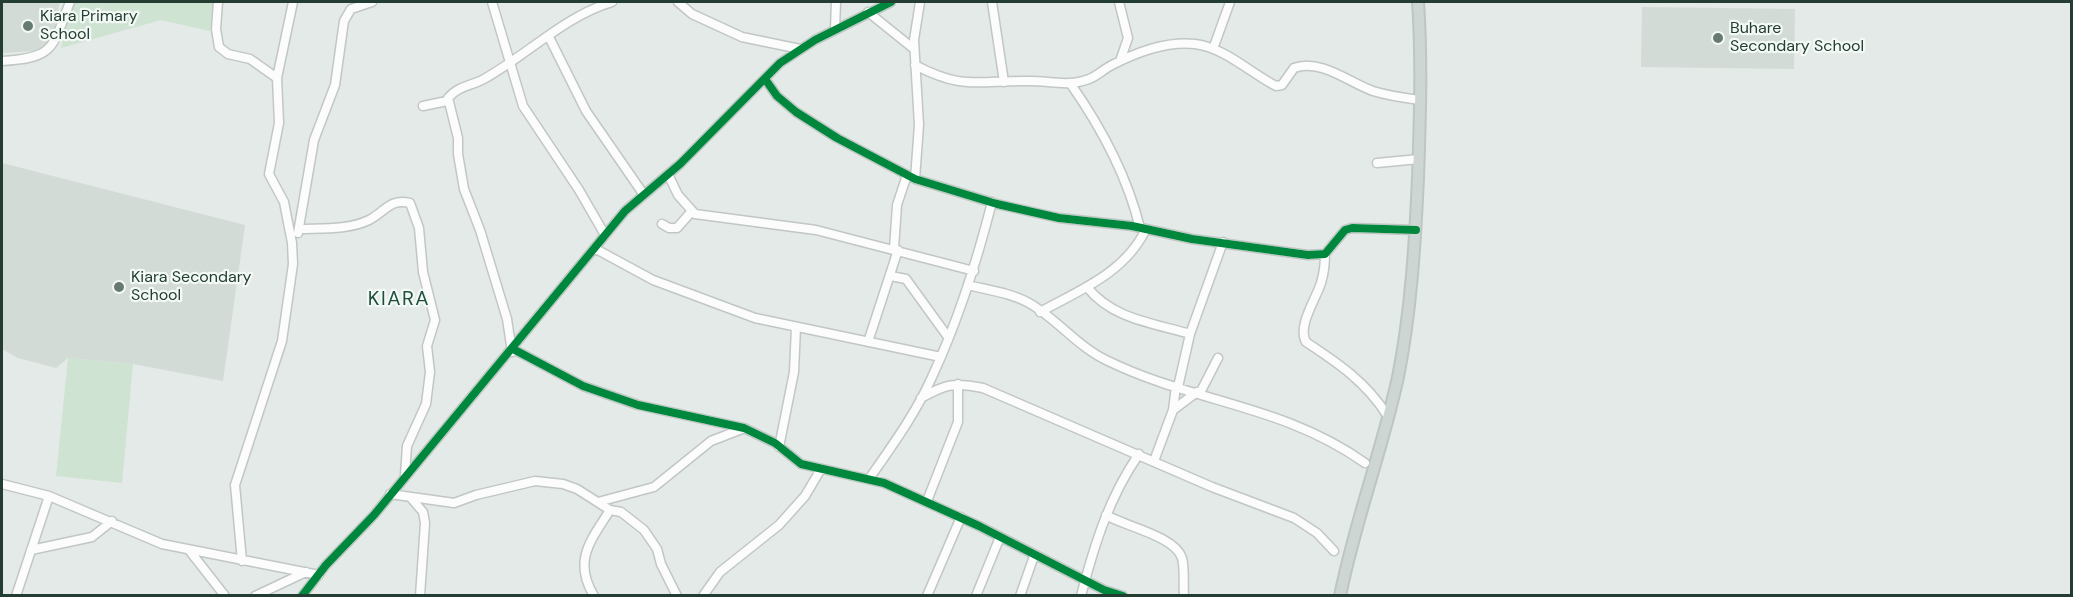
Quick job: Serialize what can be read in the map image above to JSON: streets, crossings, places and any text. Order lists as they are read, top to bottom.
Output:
{
  "districts": ["KIARA"],
  "places": ["Kiara Primary School", "Buhare Secondary School", "Kiara Secondary School"]
}
